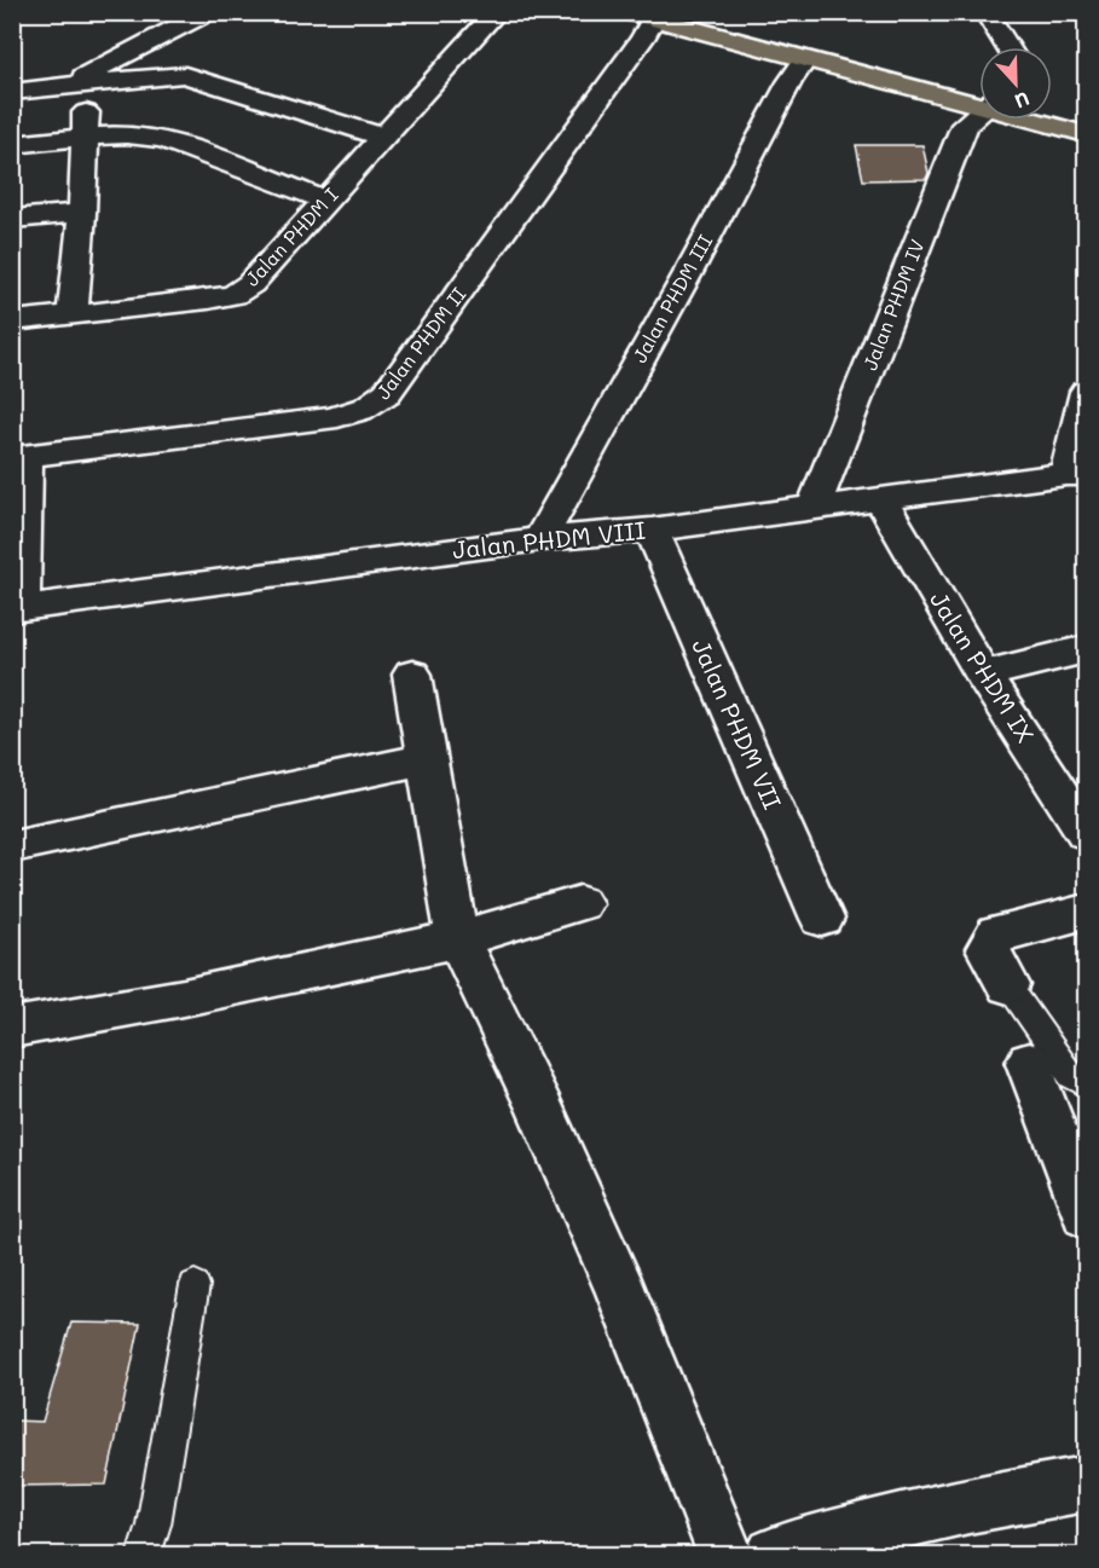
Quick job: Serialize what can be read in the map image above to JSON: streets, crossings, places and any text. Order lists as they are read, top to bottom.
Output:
{
  "streets": {
    "street": [
      "Jalan PHDM I",
      "Jalan PHDM III",
      "Jalan PHDM IV",
      "Jalan PHDM II",
      "Jalan PHDM VIII",
      "Jalan PHDM IX",
      "Jalan PHDM VII"
    ]
  },
  "crossings": [
    ["Jalan PHDM III", "Jalan PHDM VIII"],
    ["Jalan PHDM IV", "Jalan PHDM VIII"],
    ["Jalan PHDM VIII", "Jalan PHDM IX"],
    ["Jalan PHDM VIII", "Jalan PHDM VII"]
  ],
  "north": "bottom"
}
